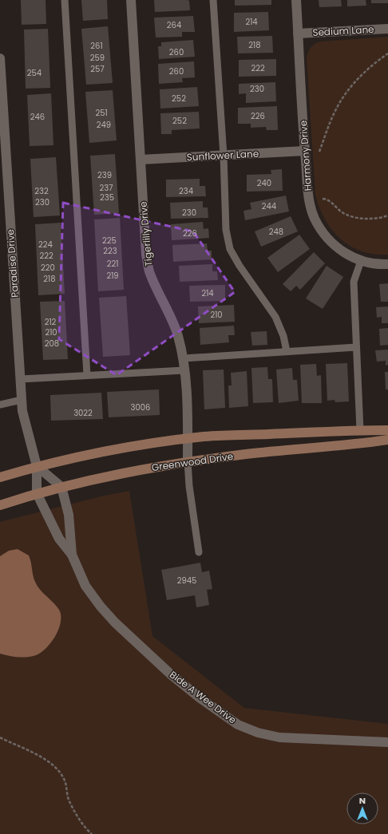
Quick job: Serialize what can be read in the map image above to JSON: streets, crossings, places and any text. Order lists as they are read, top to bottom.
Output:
{
  "streets": {
    "street": [
      "Sedium Lane",
      "Sunflower Lane",
      "Harmony Drive",
      "Tigerlilly Drive",
      "Paradise Drive",
      "Greenwood Drive",
      "Bide A Wee Drive"
    ]
  },
  "crossings": [
    ["Sedium Lane", "Harmony Drive"],
    ["Sunflower Lane", "Harmony Drive"],
    ["Sunflower Lane", "Tigerlilly Drive"],
    ["Tigerlilly Drive", "Greenwood Drive"],
    ["Paradise Drive", "Bide A Wee Drive"],
    ["Greenwood Drive", "Bide A Wee Drive"]
  ],
  "house_numbers": [
    "214",
    "264",
    "218",
    "261",
    "260",
    "259",
    "222",
    "257",
    "260",
    "254",
    "230",
    "252",
    "251",
    "226",
    "246",
    "252",
    "249",
    "239",
    "240",
    "237",
    "232",
    "234",
    "235",
    "230",
    "244",
    "230",
    "248",
    "226",
    "225",
    "224",
    "223",
    "222",
    "221",
    "220",
    "219",
    "218",
    "214",
    "210",
    "212",
    "210",
    "208",
    "3006",
    "3022",
    "2945"
  ],
  "north": "top"
}
